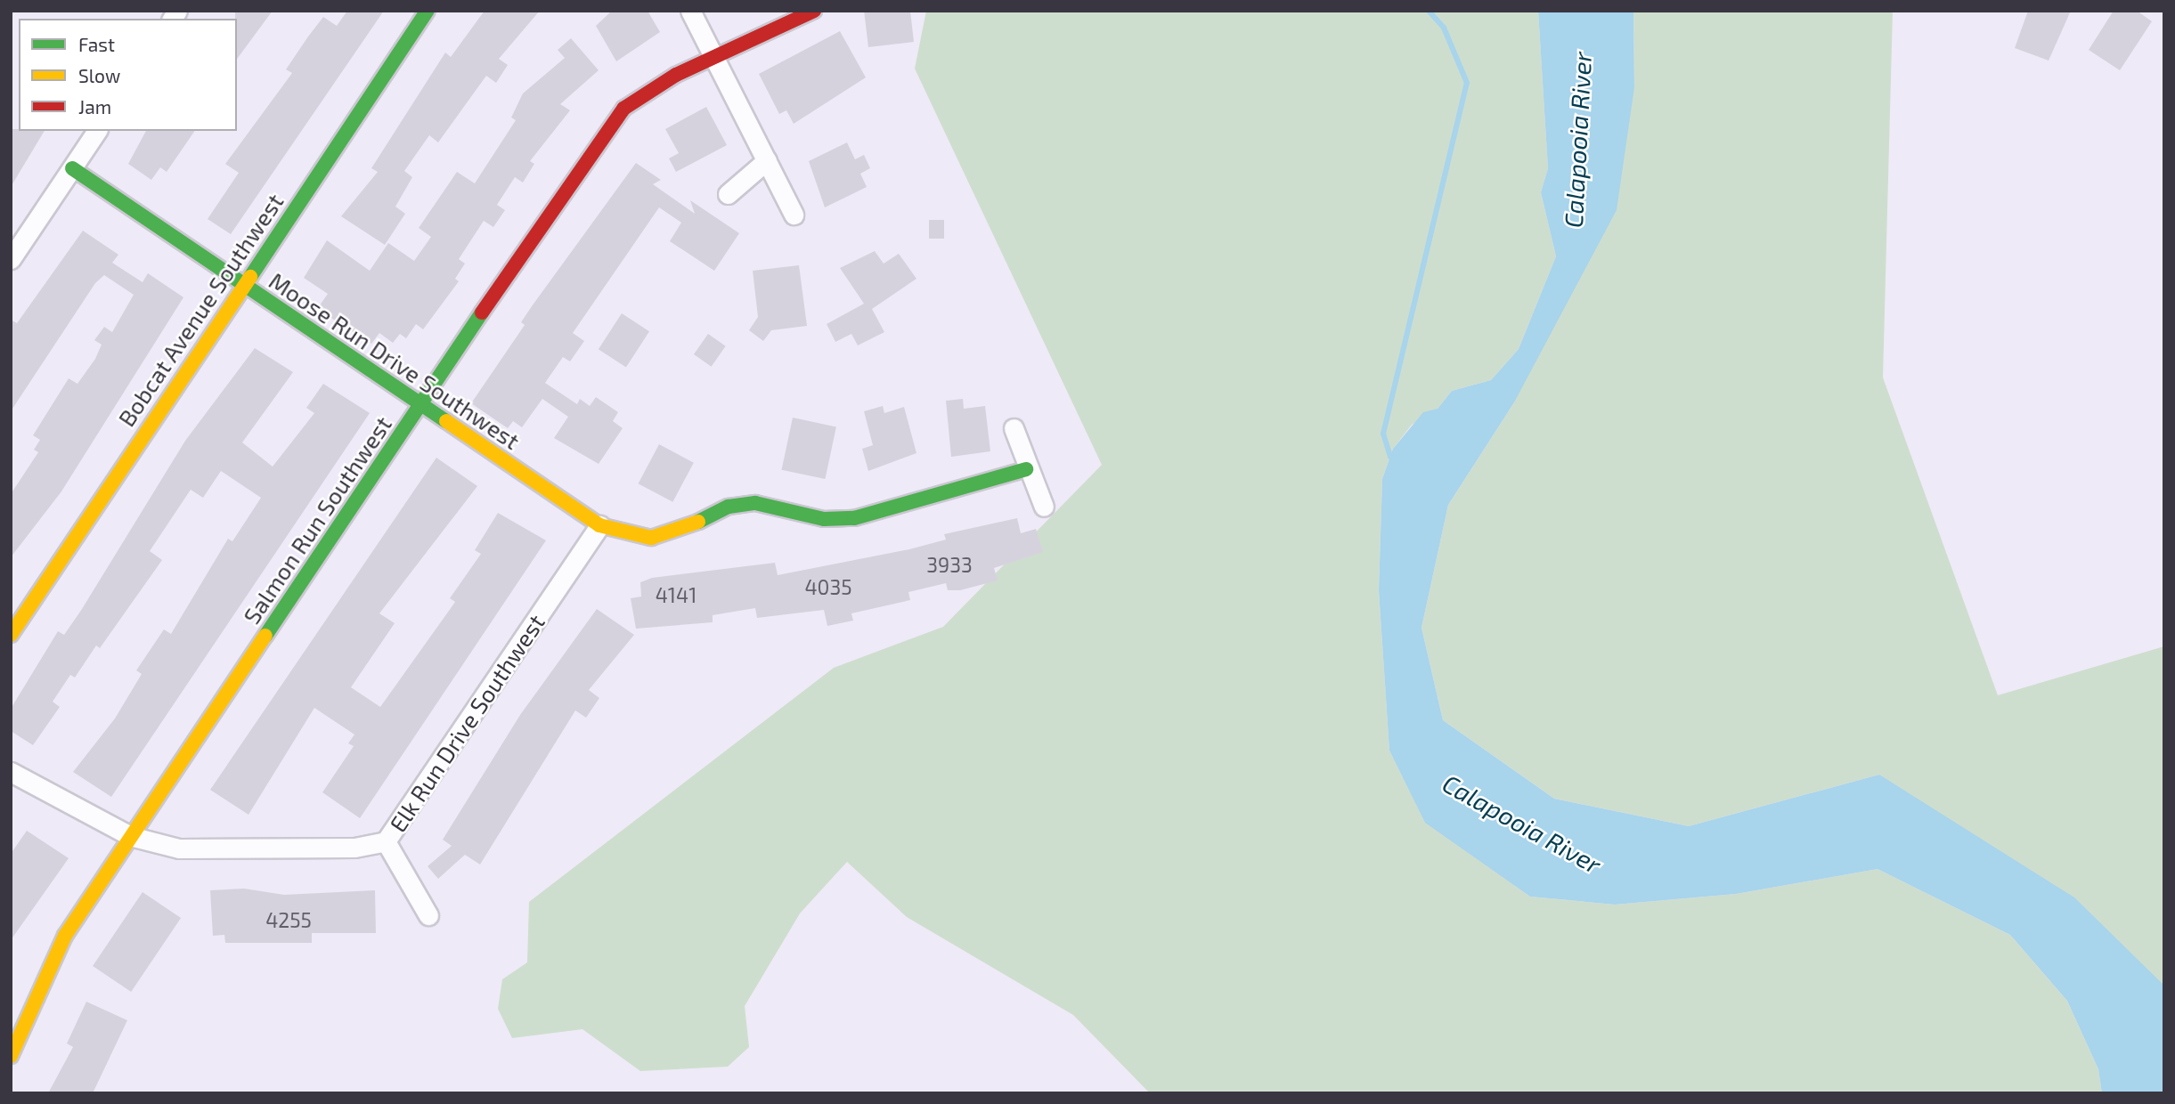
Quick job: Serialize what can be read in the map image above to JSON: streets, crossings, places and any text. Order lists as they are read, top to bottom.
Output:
{
  "streets": {
    "street": [
      "Bobcat Avenue Southwest",
      "Moose Run Drive Southwest",
      "Salmon Run Southwest",
      "Elk Run Drive Southwest"
    ]
  },
  "crossings": [
    ["Bobcat Avenue Southwest", "Moose Run Drive Southwest"],
    ["Moose Run Drive Southwest", "Salmon Run Southwest"],
    ["Moose Run Drive Southwest", "Elk Run Drive Southwest"],
    ["Salmon Run Southwest", "Elk Run Drive Southwest"]
  ],
  "water": ["Calapooia River"],
  "house_numbers": [
    "3933",
    "4035",
    "4141",
    "4255"
  ],
  "legend": ["Fast", "Slow", "Jam"]
}
